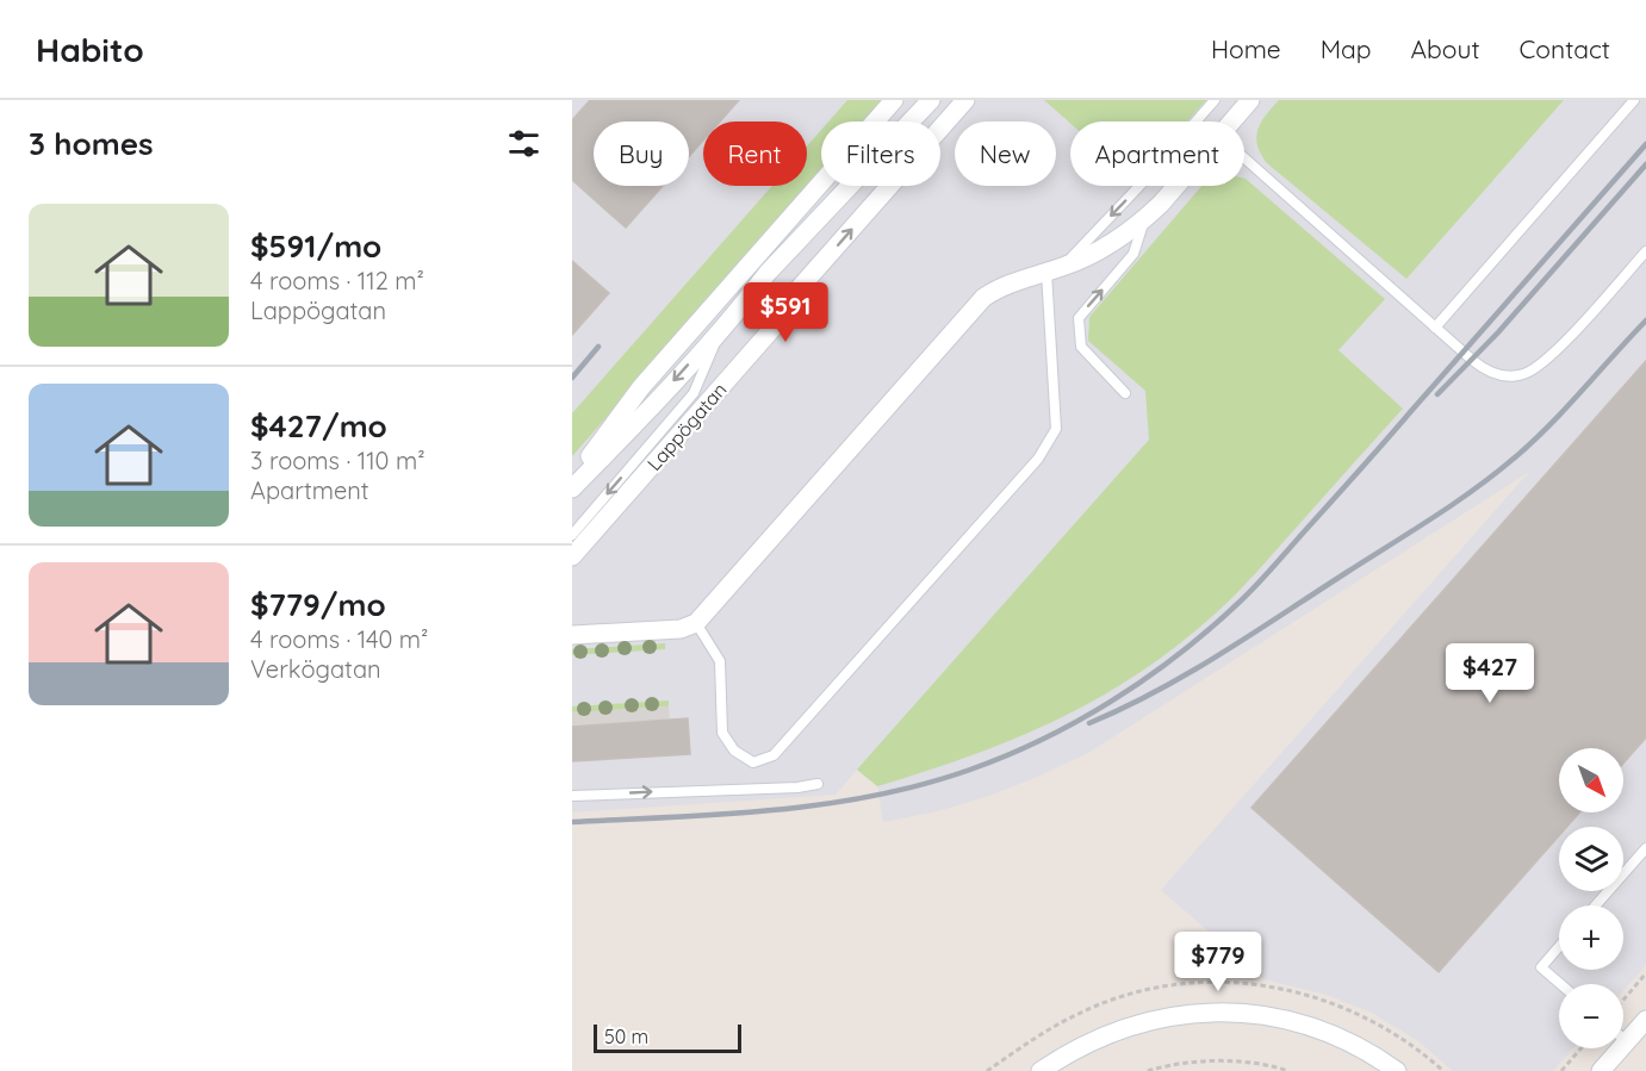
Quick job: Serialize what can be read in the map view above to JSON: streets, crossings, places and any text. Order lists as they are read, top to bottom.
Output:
{
  "streets": {
    "street": ["Lappögatan"]
  },
  "scale_bar": "50 m",
  "north": "bottom right",
  "page": {
    "header": "Habito",
    "nav": [
      "Home",
      "Map",
      "About",
      "Contact"
    ],
    "heading": "3 homes",
    "chip": [
      "Buy",
      "Rent",
      "Filters",
      "New",
      "Apartment"
    ],
    "list": [
      {
        "name": "$591/mo",
        "note": "4 rooms · 112 m² · Lappögatan"
      },
      {
        "name": "$427/mo",
        "note": "3 rooms · 110 m² · Apartment"
      },
      {
        "name": "$779/mo",
        "note": "4 rooms · 140 m² · Verkögatan"
      }
    ],
    "price": ["$591", "$427", "$779"],
    "map_buttons": ["+", "−"],
    "scale": "50 m"
  }
}
